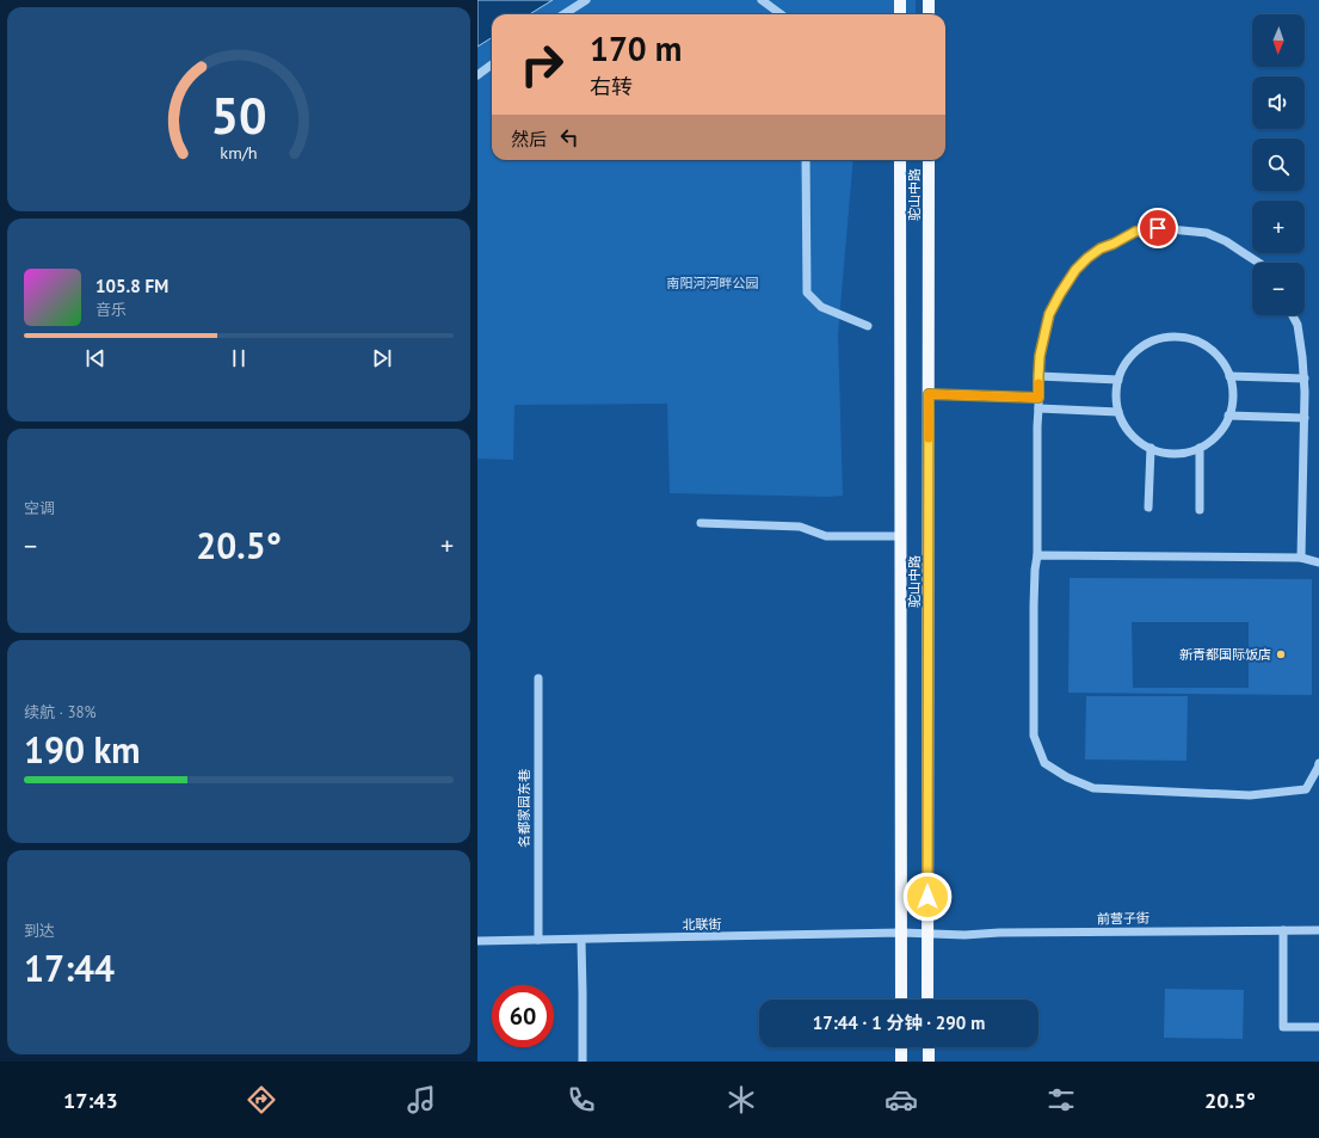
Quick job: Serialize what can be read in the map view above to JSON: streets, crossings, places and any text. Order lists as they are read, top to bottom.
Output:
{
  "streets": {
    "main road": ["驼山中路"],
    "street": ["名都家园东巷", "前营子街", "北联街"]
  },
  "crossings": [
    ["驼山中路", "前营子街"],
    ["驼山中路", "北联街"],
    ["名都家园东巷", "北联街"],
    ["前营子街", "北联街"]
  ],
  "parks": ["南阳河河畔公园"],
  "places": ["新青都国际饭店"],
  "north": "bottom",
  "page": {
    "map_buttons": ["+", "−"],
    "turn": ["170 m", "右转"],
    "then": "然后",
    "song": ["105.8 FM", "音乐"],
    "tile": [
      "空调",
      ["续航 · 38%", "190 km"],
      ["到达", "17:44"]
    ],
    "heat": ["−", "20.5°", "+"],
    "limit": "60",
    "trip": "17:44 · 1 分钟 · 290 m",
    "tabs": ["17:43", "20.5°"],
    "gauge": ["50", "km/h"]
  }
}
